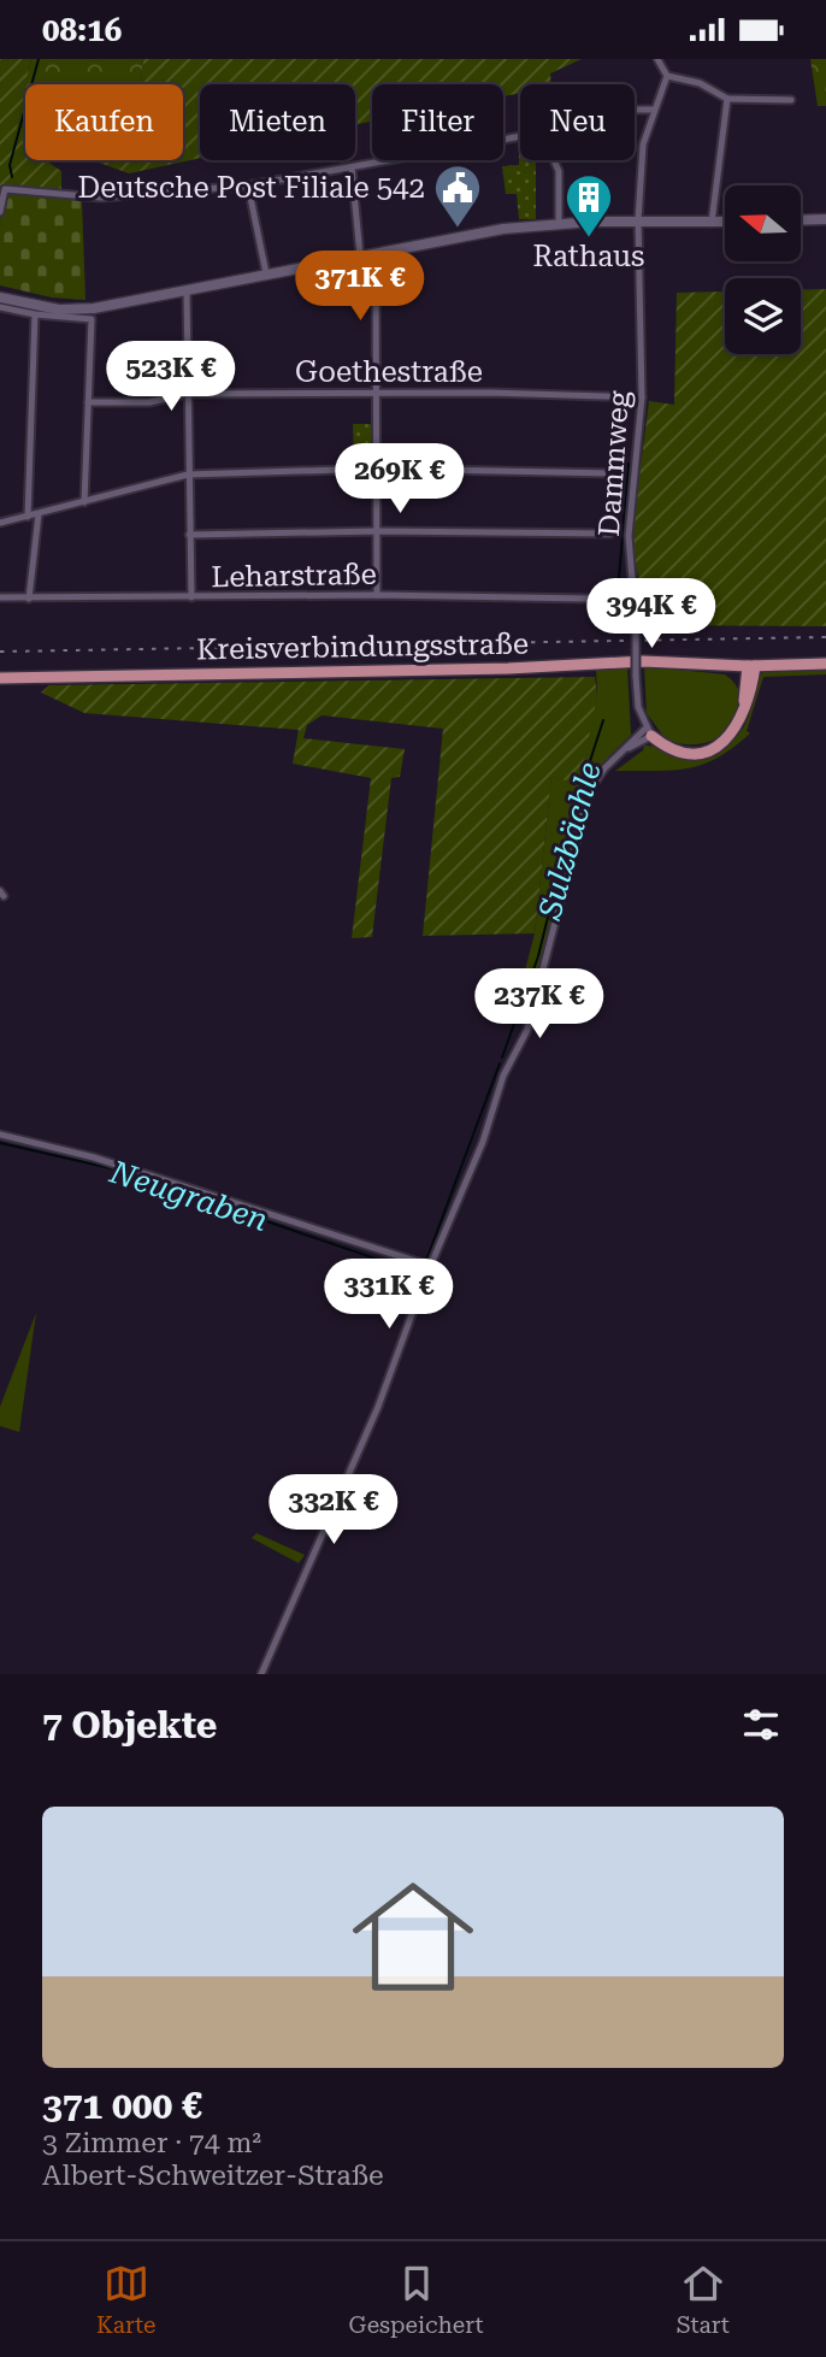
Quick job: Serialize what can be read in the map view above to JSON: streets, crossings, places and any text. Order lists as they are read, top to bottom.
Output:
{
  "streets": {
    "main road": ["Kreisverbindungsstraße"],
    "street": ["Goethestraße", "Dammweg", "Leharstraße"]
  },
  "crossings": [
    ["Goethestraße", "Dammweg"]
  ],
  "water": ["Sulzbächle", "Neugraben"],
  "places": {
    "public building": ["Deutsche Post Filiale 542"],
    "building": ["Rathaus"]
  },
  "north": "left",
  "page": {
    "status": "08:16",
    "chip": [
      "Kaufen",
      "Mieten",
      "Filter",
      "Neu"
    ],
    "price": [
      "371K €",
      "523K €",
      "269K €",
      "394K €",
      "237K €",
      "331K €",
      "332K €"
    ],
    "heading": "7 Objekte",
    "list": [
      {
        "name": "371 000 €",
        "note": "3 Zimmer · 74 m² · Albert-Schweitzer-Straße"
      }
    ],
    "tabs": ["Karte", "Gespeichert", "Start"]
  }
}
